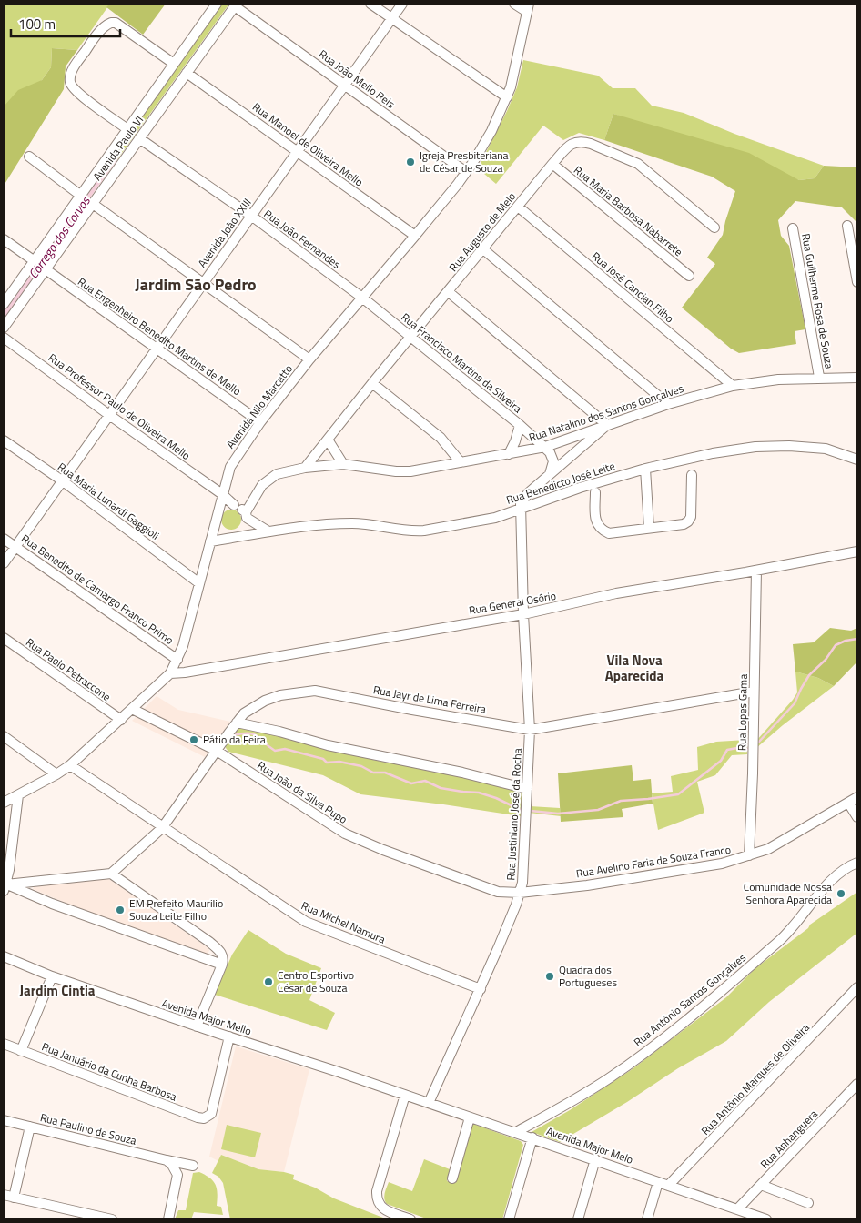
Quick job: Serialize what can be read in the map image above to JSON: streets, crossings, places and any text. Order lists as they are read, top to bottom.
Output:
{
  "streets": {
    "street": [
      "Rua João Mello Reis",
      "Rua Manoel de Oliveira Mello",
      "Avenida Paulo VI",
      "Rua Maria Barbosa Nabarrete",
      "Rua Augusto de Melo",
      "Avenida João XXIII",
      "Rua João Fernandes",
      "Rua José Cancian Filho",
      "Rua Guilherme Rosa de Souza",
      "Rua Engenheiro Benedito Martins de Mello",
      "Rua Francisco Martins da Silveira",
      "Rua Professor Paulo de Oliveira Mello",
      "Avenida Nilo Marcatto",
      "Rua Natalino dos Santos Gonçalves",
      "Rua Benedicto José Leite",
      "Rua Maria Lunardi Gaggioli",
      "Rua Benedito de Camargo Franco Primo",
      "Rua General Osório",
      "Rua Paolo Petraccone",
      "Rua Jayr de Lima Ferreira",
      "Rua Lopes Gama",
      "Rua João da Silva Pupo",
      "Rua Justiniano José da Rocha",
      "Rua Avelino Faria de Souza Franco",
      "Rua Michel Namura",
      "Rua Antônio Santos Gonçalves",
      "Avenida Major Mello",
      "Rua Januário da Cunha Barbosa",
      "Rua Antônio Marques de Oliveira",
      "Rua Paulino de Souza",
      "Rua Anhanguera",
      "Avenida Major Melo"
    ]
  },
  "crossings": [
    ["Rua João Mello Reis", "Avenida Paulo VI"],
    ["Rua João Mello Reis", "Avenida João XXIII"],
    ["Rua João Mello Reis", "Avenida Nilo Marcatto"],
    ["Rua Manoel de Oliveira Mello", "Avenida Paulo VI"],
    ["Rua Manoel de Oliveira Mello", "Avenida João XXIII"],
    ["Rua Manoel de Oliveira Mello", "Avenida Nilo Marcatto"],
    ["Avenida Paulo VI", "Rua João Fernandes"],
    ["Avenida Paulo VI", "Rua Engenheiro Benedito Martins de Mello"],
    ["Rua Maria Barbosa Nabarrete", "Rua Augusto de Melo"],
    ["Rua Augusto de Melo", "Rua José Cancian Filho"],
    ["Rua Augusto de Melo", "Rua Francisco Martins da Silveira"],
    ["Rua Augusto de Melo", "Rua Natalino dos Santos Gonçalves"],
    ["Avenida João XXIII", "Rua João Fernandes"],
    ["Avenida João XXIII", "Rua Engenheiro Benedito Martins de Mello"],
    ["Avenida João XXIII", "Rua Professor Paulo de Oliveira Mello"],
    ["Avenida João XXIII", "Rua Maria Lunardi Gaggioli"],
    ["Avenida João XXIII", "Rua Benedito de Camargo Franco Primo"],
    ["Rua João Fernandes", "Rua Francisco Martins da Silveira"],
    ["Rua João Fernandes", "Avenida Nilo Marcatto"],
    ["Rua José Cancian Filho", "Rua Natalino dos Santos Gonçalves"],
    ["Rua Guilherme Rosa de Souza", "Rua Natalino dos Santos Gonçalves"],
    ["Rua Engenheiro Benedito Martins de Mello", "Avenida Nilo Marcatto"],
    ["Rua Francisco Martins da Silveira", "Avenida Nilo Marcatto"],
    ["Rua Francisco Martins da Silveira", "Rua Natalino dos Santos Gonçalves"],
    ["Rua Professor Paulo de Oliveira Mello", "Avenida Nilo Marcatto"],
    ["Rua Professor Paulo de Oliveira Mello", "Rua Natalino dos Santos Gonçalves"],
    ["Rua Professor Paulo de Oliveira Mello", "Rua Benedicto José Leite"],
    ["Avenida Nilo Marcatto", "Rua Benedicto José Leite"],
    ["Avenida Nilo Marcatto", "Rua Maria Lunardi Gaggioli"],
    ["Avenida Nilo Marcatto", "Rua Benedito de Camargo Franco Primo"],
    ["Avenida Nilo Marcatto", "Rua General Osório"],
    ["Avenida Nilo Marcatto", "Rua Paolo Petraccone"],
    ["Avenida Nilo Marcatto", "Rua João da Silva Pupo"],
    ["Avenida Nilo Marcatto", "Rua Michel Namura"],
    ["Rua Natalino dos Santos Gonçalves", "Rua Benedicto José Leite"],
    ["Rua Benedicto José Leite", "Rua Justiniano José da Rocha"],
    ["Rua General Osório", "Rua Lopes Gama"],
    ["Rua General Osório", "Rua Justiniano José da Rocha"],
    ["Rua Jayr de Lima Ferreira", "Rua Lopes Gama"],
    ["Rua Jayr de Lima Ferreira", "Rua João da Silva Pupo"],
    ["Rua Jayr de Lima Ferreira", "Rua Justiniano José da Rocha"],
    ["Rua Jayr de Lima Ferreira", "Rua Michel Namura"],
    ["Rua Lopes Gama", "Rua Avelino Faria de Souza Franco"],
    ["Rua João da Silva Pupo", "Rua Justiniano José da Rocha"],
    ["Rua João da Silva Pupo", "Rua Avelino Faria de Souza Franco"],
    ["Rua Justiniano José da Rocha", "Rua Avelino Faria de Souza Franco"],
    ["Rua Justiniano José da Rocha", "Rua Michel Namura"],
    ["Rua Justiniano José da Rocha", "Avenida Major Melo"],
    ["Rua Antônio Santos Gonçalves", "Avenida Major Melo"],
    ["Avenida Major Mello", "Rua Januário da Cunha Barbosa"],
    ["Avenida Major Mello", "Avenida Major Melo"],
    ["Rua Antônio Marques de Oliveira", "Avenida Major Melo"],
    ["Rua Anhanguera", "Avenida Major Melo"]
  ],
  "districts": ["Jardim São Pedro", "Vila Nova Aparecida", "Jardim Cintia"],
  "water": ["Córrego dos Corvos"],
  "places": [
    "Igreja Presbiteriana de César de Souza",
    "Pátio da Feira",
    "Comunidade Nossa Senhora Aparecida",
    "EM Prefeito Maurilio Souza Leite Filho",
    "Quadra dos Portugueses",
    "Centro Esportivo César de Souza"
  ],
  "scale_bar": "100 m"
}
